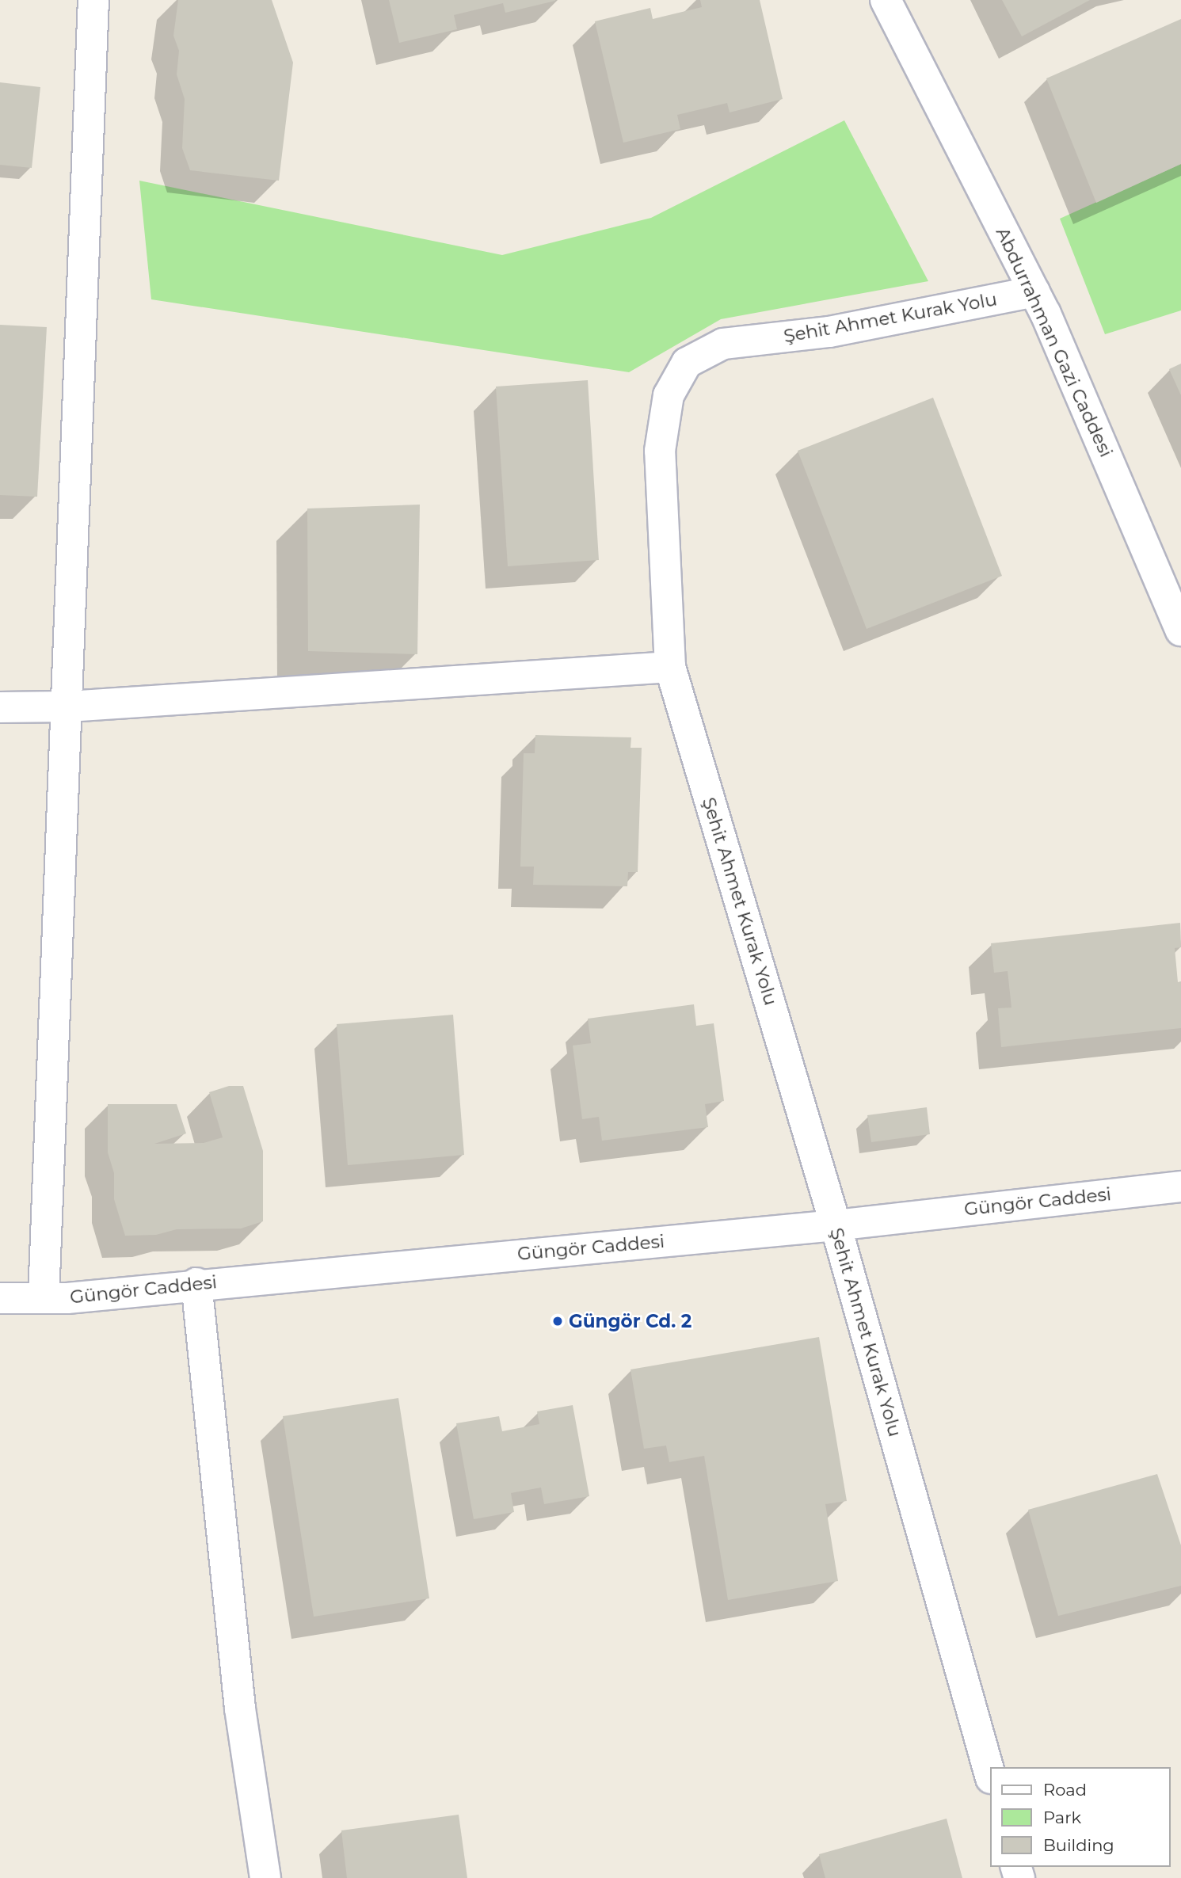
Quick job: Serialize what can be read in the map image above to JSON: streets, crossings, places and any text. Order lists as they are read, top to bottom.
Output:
{
  "streets": {
    "street": ["Şehit Ahmet Kurak Yolu", "Abdurrahman Gazi Caddesi", "Güngör Caddesi"]
  },
  "crossings": [
    ["Şehit Ahmet Kurak Yolu", "Abdurrahman Gazi Caddesi"],
    ["Şehit Ahmet Kurak Yolu", "Güngör Caddesi"]
  ],
  "places": ["Güngör Cd. 2"],
  "legend": ["Road", "Park", "Building"]
}
